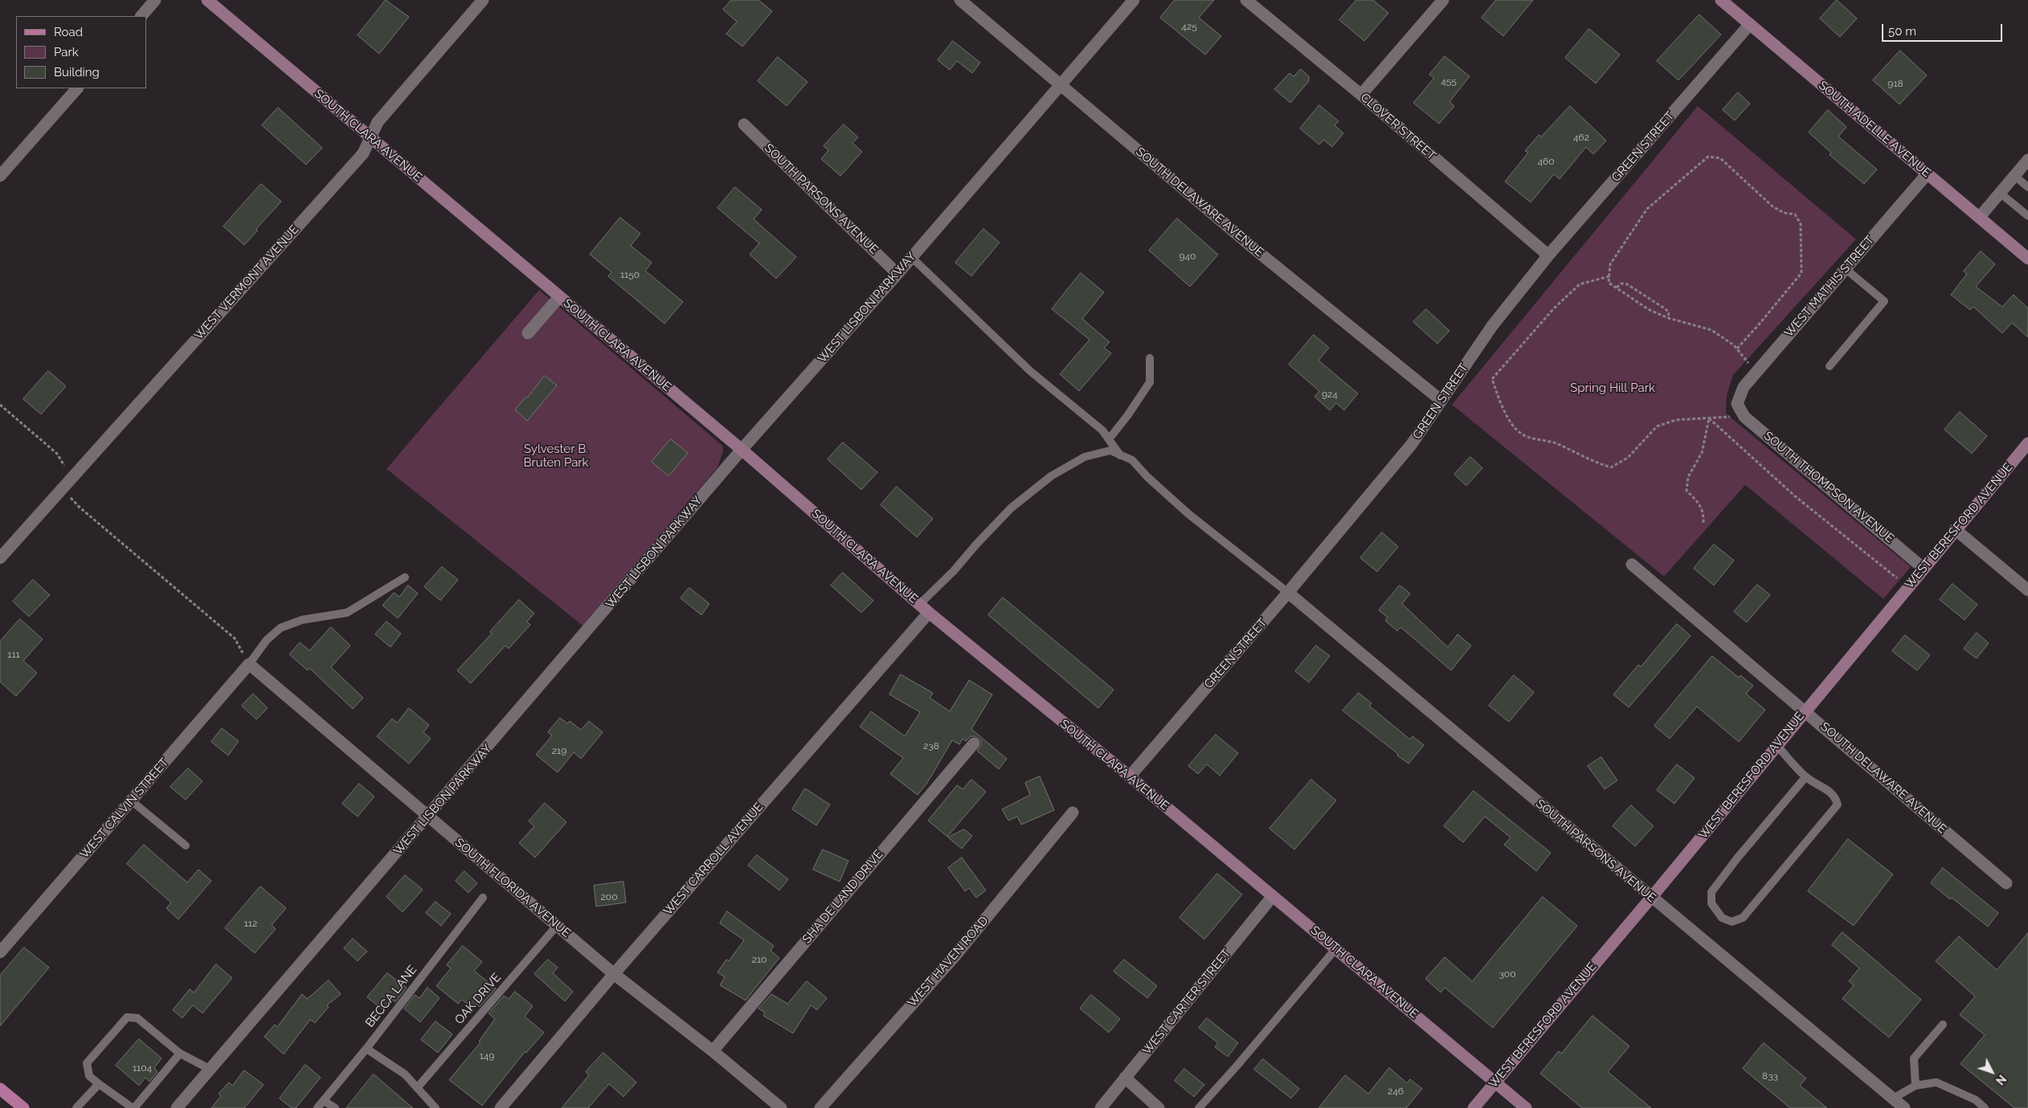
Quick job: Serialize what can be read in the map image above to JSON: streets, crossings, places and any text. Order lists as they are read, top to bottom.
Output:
{
  "streets": {
    "street": [
      "CLOVER STREET",
      "SOUTH ADELLE AVENUE",
      "SOUTH CLARA AVENUE",
      "GREEN STREET",
      "SOUTH PARSONS AVENUE",
      "SOUTH DELAWARE AVENUE",
      "WEST VERMONT AVENUE",
      "WEST MATHIS STREET",
      "WEST LISBON PARKWAY",
      "SOUTH THOMPSON AVENUE",
      "WEST BERESFORD AVENUE",
      "WEST CALVIN STREET",
      "WEST CARROLL AVENUE",
      "SOUTH FLORIDA AVENUE",
      "SHA DE LAND DRIVE",
      "WEST HAVEN ROAD",
      "WEST CARTER STREET"
    ],
    "lane": ["BECCA LANE", "OAK DRIVE"]
  },
  "crossings": [
    ["CLOVER STREET", "GREEN STREET"],
    ["SOUTH ADELLE AVENUE", "GREEN STREET"],
    ["SOUTH ADELLE AVENUE", "WEST MATHIS STREET"],
    ["SOUTH CLARA AVENUE", "GREEN STREET"],
    ["SOUTH CLARA AVENUE", "WEST VERMONT AVENUE"],
    ["SOUTH CLARA AVENUE", "WEST LISBON PARKWAY"],
    ["SOUTH CLARA AVENUE", "WEST BERESFORD AVENUE"],
    ["SOUTH CLARA AVENUE", "WEST CARROLL AVENUE"],
    ["SOUTH CLARA AVENUE", "WEST CARTER STREET"],
    ["GREEN STREET", "SOUTH PARSONS AVENUE"],
    ["GREEN STREET", "SOUTH DELAWARE AVENUE"],
    ["SOUTH PARSONS AVENUE", "WEST LISBON PARKWAY"],
    ["SOUTH PARSONS AVENUE", "WEST BERESFORD AVENUE"],
    ["SOUTH DELAWARE AVENUE", "WEST LISBON PARKWAY"],
    ["SOUTH DELAWARE AVENUE", "WEST BERESFORD AVENUE"],
    ["WEST MATHIS STREET", "SOUTH THOMPSON AVENUE"],
    ["WEST LISBON PARKWAY", "SOUTH FLORIDA AVENUE"],
    ["SOUTH THOMPSON AVENUE", "WEST BERESFORD AVENUE"],
    ["WEST CALVIN STREET", "SOUTH FLORIDA AVENUE"],
    ["WEST CARROLL AVENUE", "SOUTH FLORIDA AVENUE"],
    ["SOUTH FLORIDA AVENUE", "SHA DE LAND DRIVE"],
    ["SOUTH FLORIDA AVENUE", "OAK DRIVE"]
  ],
  "parks": ["Spring Hill Park", "Sylvester B. Bruten Park"],
  "house_numbers": [
    "425",
    "455",
    "918",
    "462",
    "460",
    "940",
    "1150",
    "924",
    "111",
    "238",
    "219",
    "200",
    "112",
    "210",
    "300",
    "149",
    "1104",
    "833",
    "246"
  ],
  "legend": ["Road", "Park", "Building"],
  "scale_bar": "50 m",
  "north": "bottom right"
}
